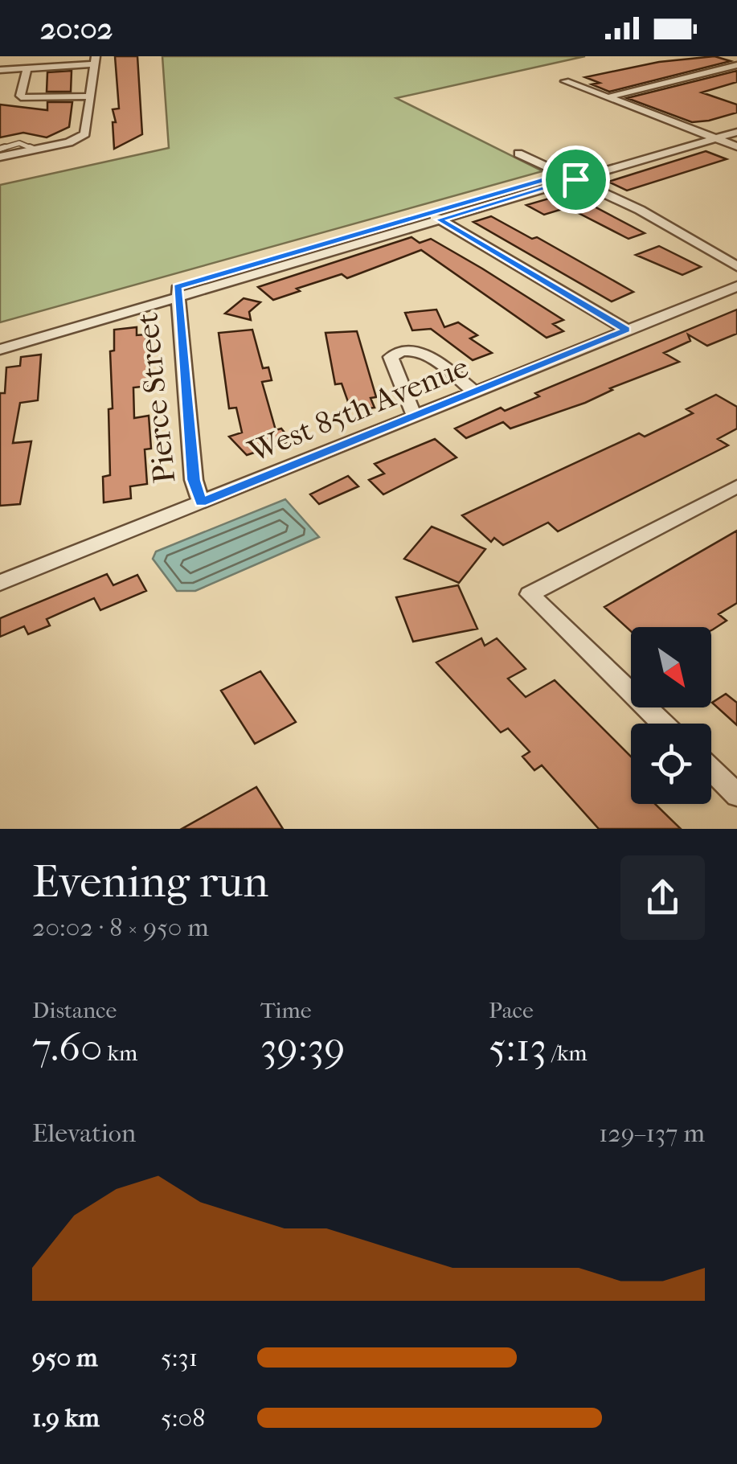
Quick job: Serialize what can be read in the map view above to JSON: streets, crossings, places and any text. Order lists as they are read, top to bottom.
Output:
{
  "streets": {
    "street": ["Pierce Street", "West 85th Avenue"]
  },
  "crossings": [
    ["Pierce Street", "West 85th Avenue"]
  ],
  "north": "bottom right",
  "page": {
    "status": "20:02",
    "heading": ["Evening run", "20:02 · 8 × 950 m"],
    "stats": [
      ["Distance", "7.60 km"],
      ["Time", "39:39"],
      ["Pace", "5:13 /km"]
    ],
    "chart": ["Elevation", "129–137 m"],
    "list": [
      {
        "name": "950 m",
        "note": "5:31"
      },
      {
        "name": "1.9 km",
        "note": "5:08"
      }
    ]
  }
}
